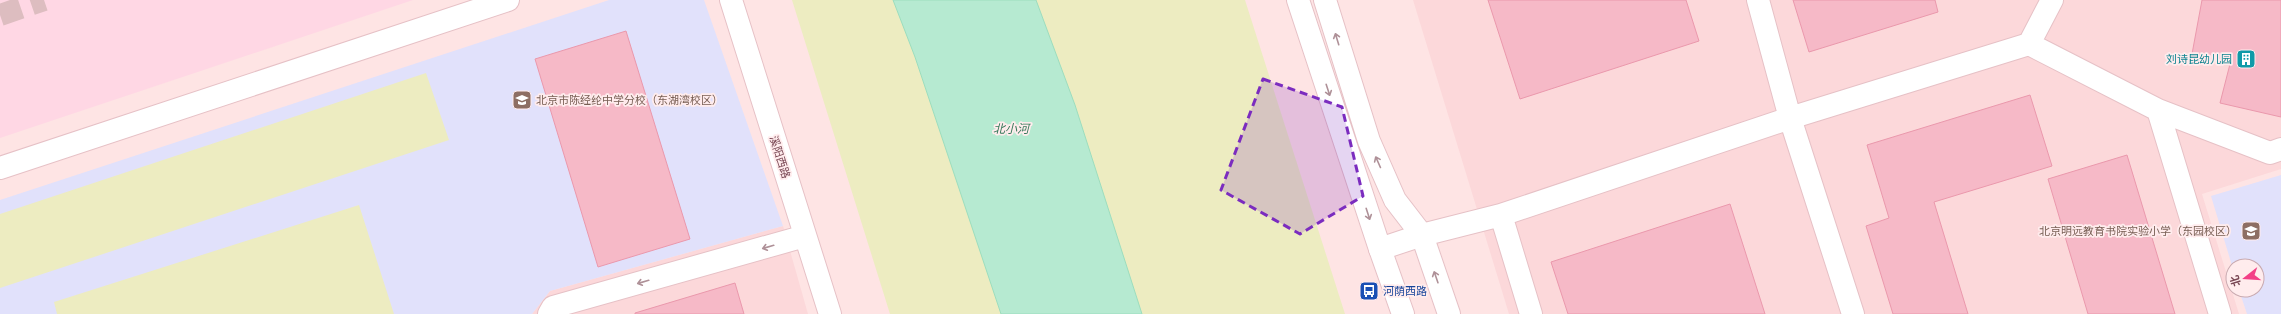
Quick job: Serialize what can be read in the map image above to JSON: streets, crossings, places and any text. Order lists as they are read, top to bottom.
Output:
{
  "streets": {
    "street": ["溪阳西路"]
  },
  "water": ["北小河"],
  "places": {
    "building": ["刘诗昆幼儿园"],
    "school or university": ["北京市陈经纶中学分校（东湖湾校区）", "北京明远教育书院实验小学（东园校区）"],
    "bus stop": ["河荫西路"]
  },
  "north": "left"
}
